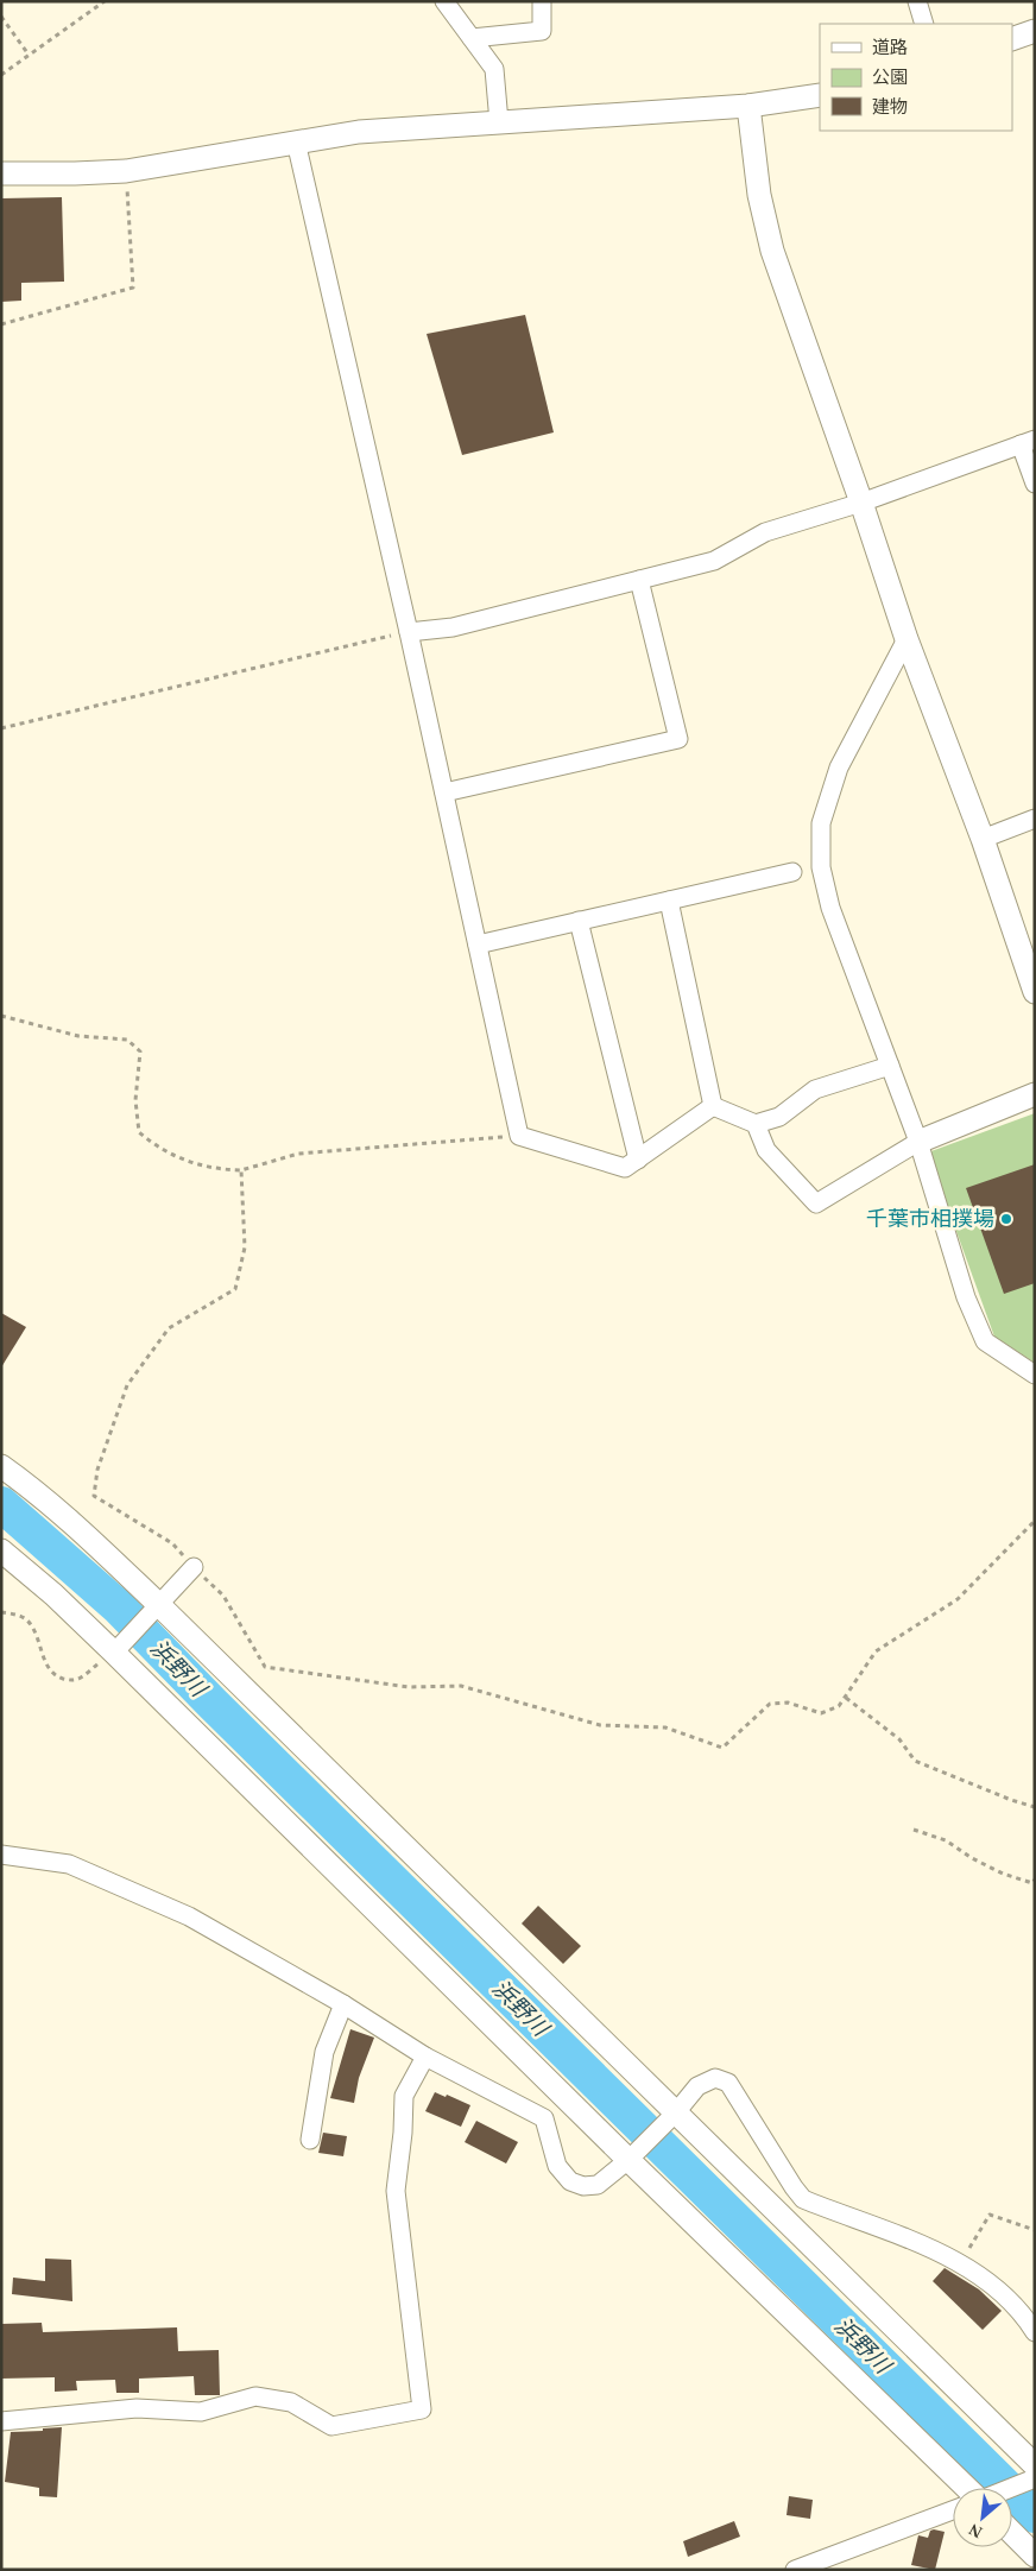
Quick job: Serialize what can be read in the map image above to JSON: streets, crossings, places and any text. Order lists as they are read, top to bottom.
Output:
{
  "water": ["浜野川"],
  "places": ["千葉市相撲場"],
  "legend": ["道路", "公園", "建物"],
  "north": "bottom left"
}
